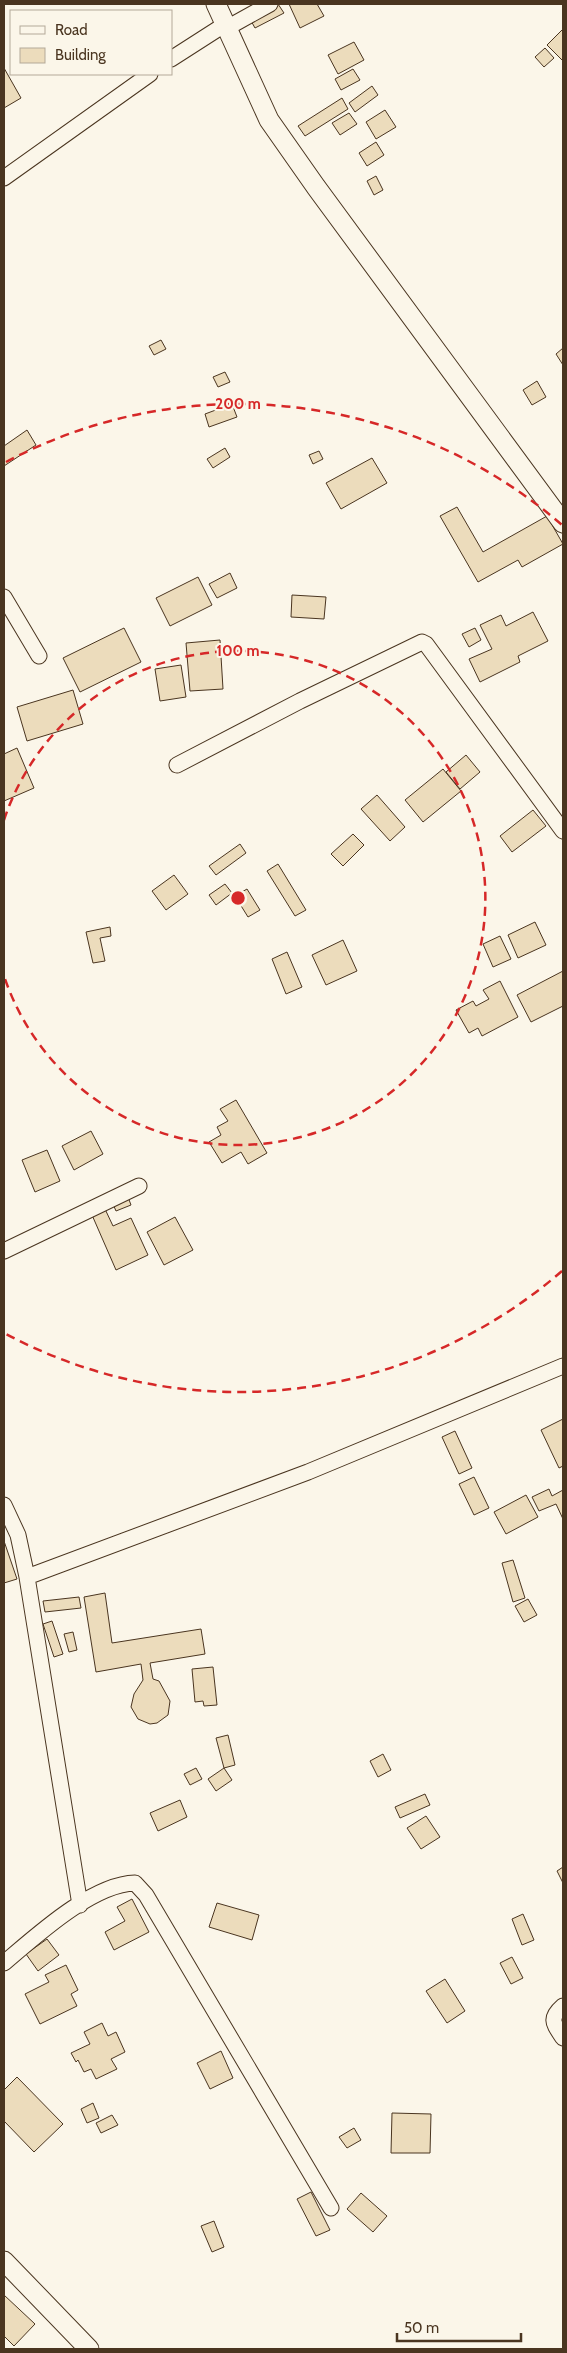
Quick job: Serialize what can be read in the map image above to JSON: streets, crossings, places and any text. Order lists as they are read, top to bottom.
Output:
{
  "legend": ["Road", "Building"],
  "scale_bar": "50 m",
  "rings": ["200 m", "100 m"]
}
